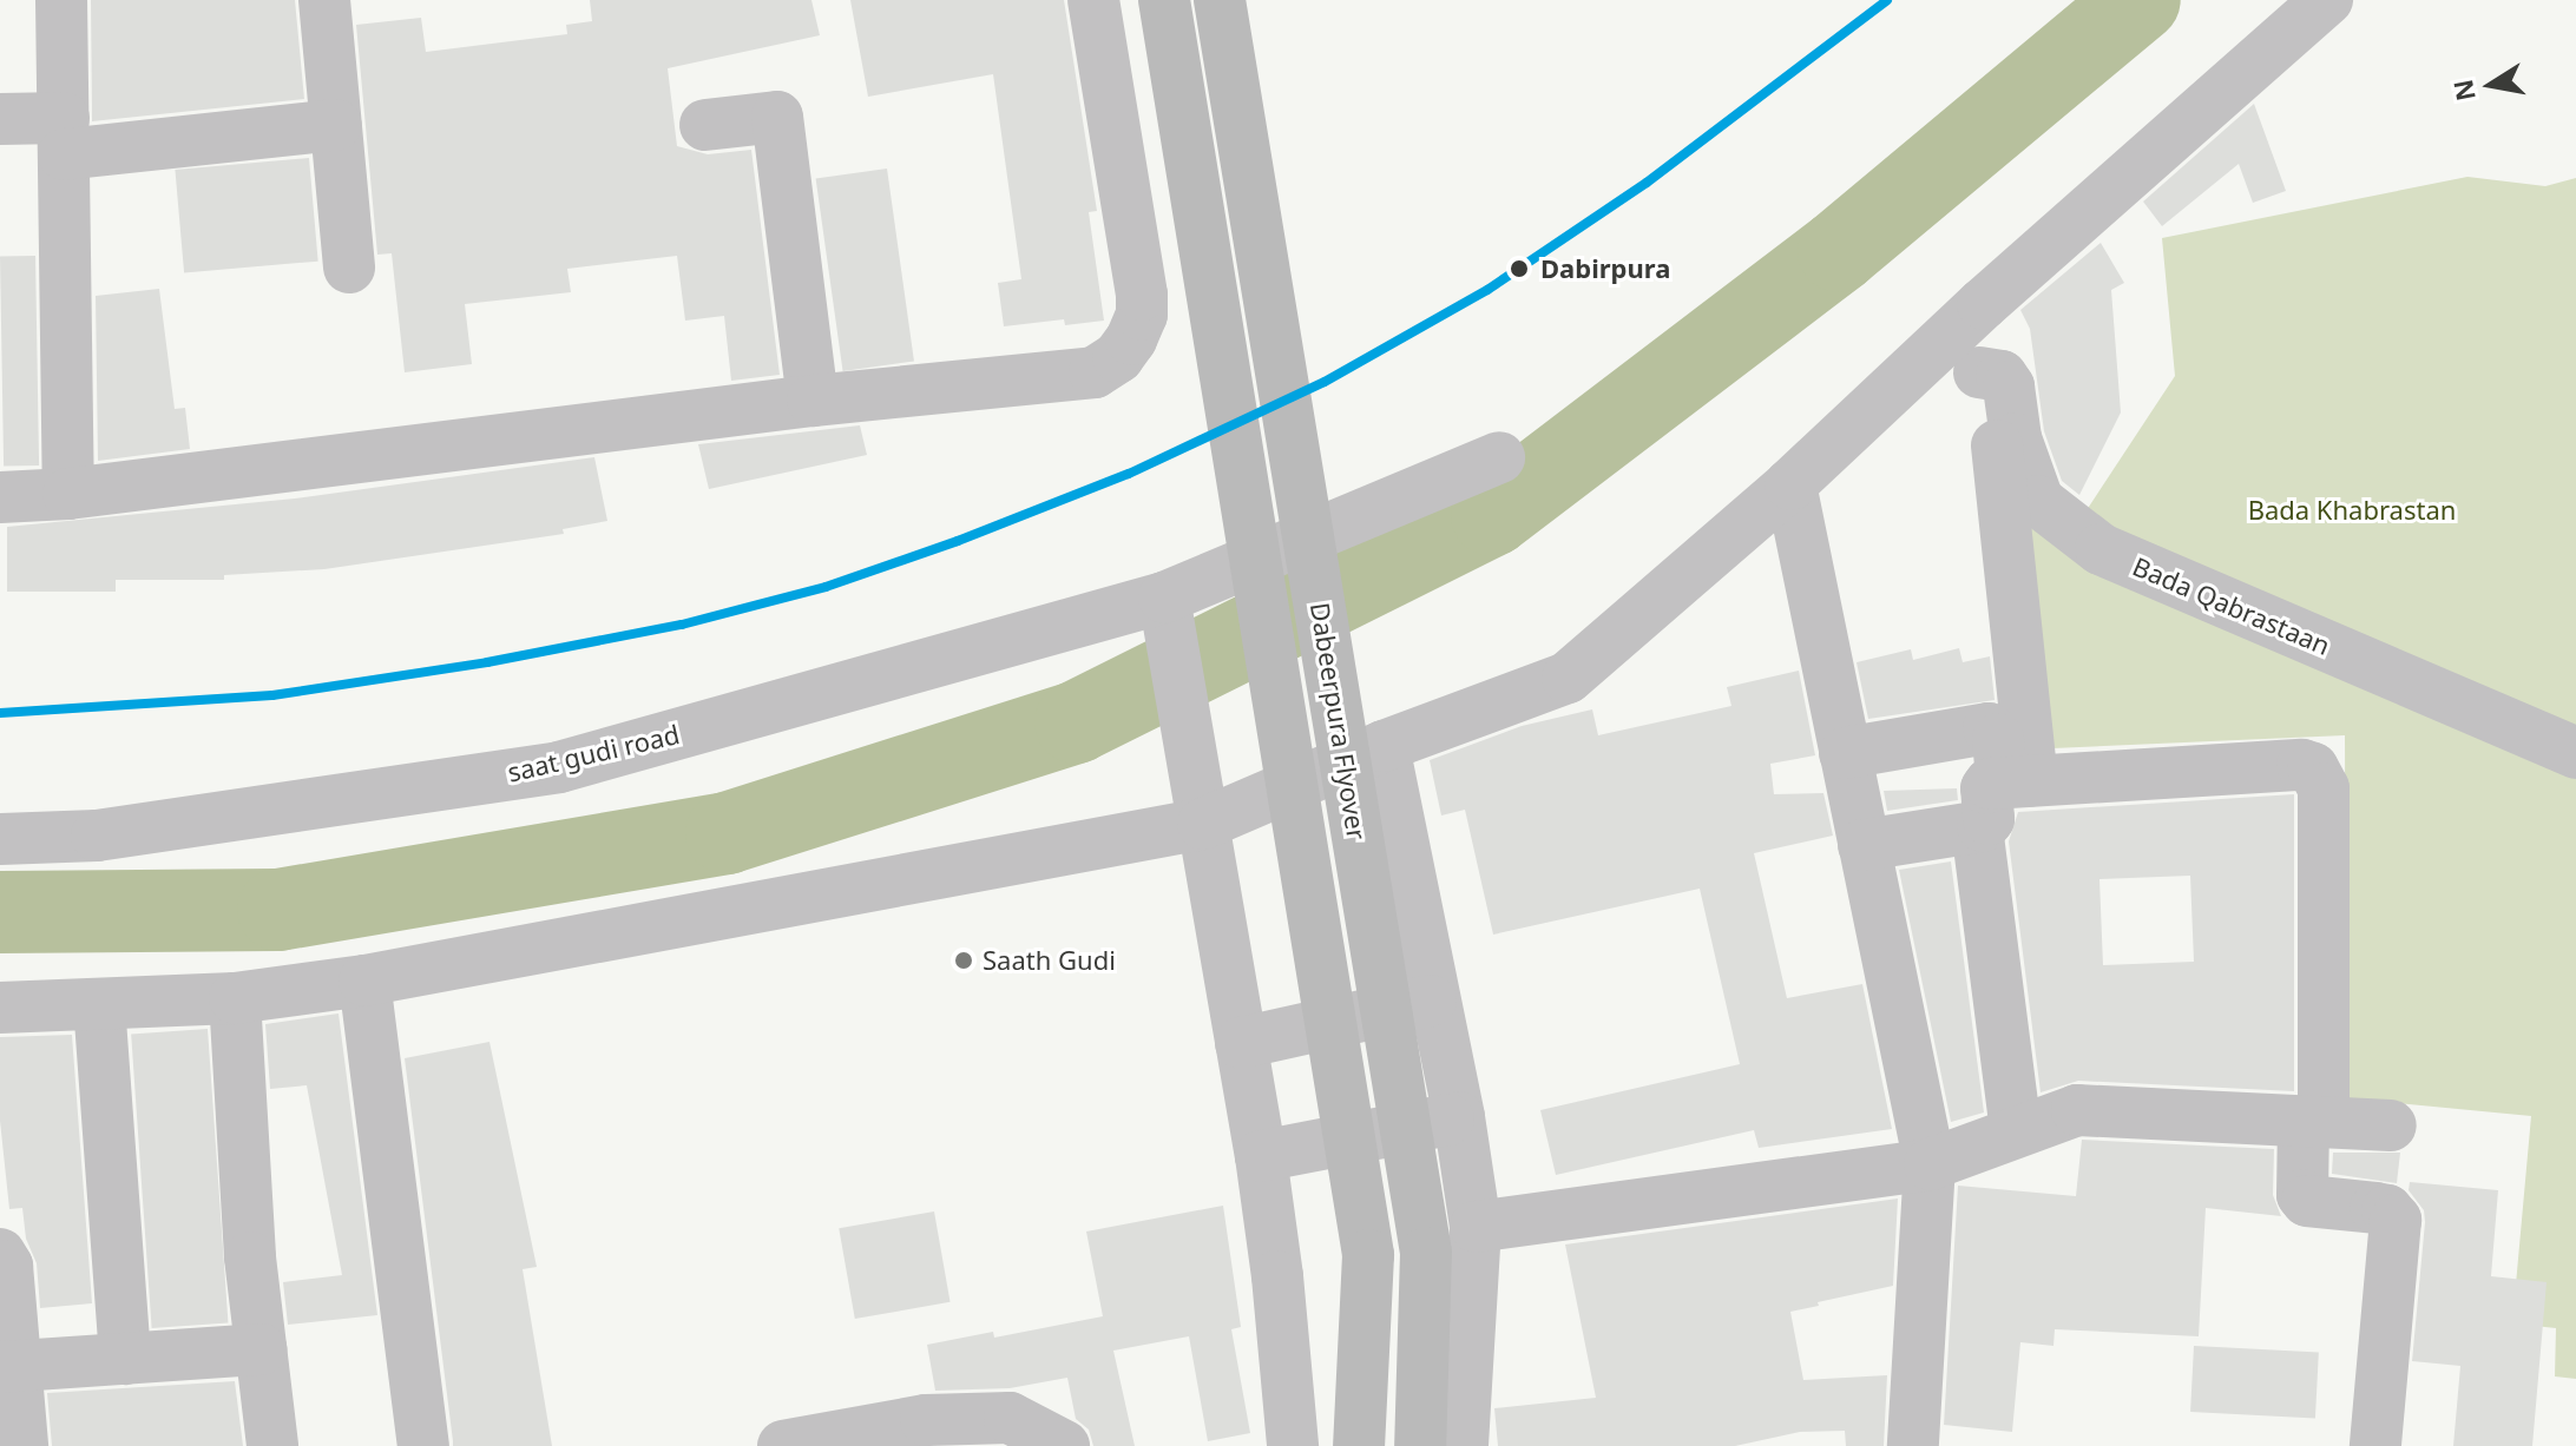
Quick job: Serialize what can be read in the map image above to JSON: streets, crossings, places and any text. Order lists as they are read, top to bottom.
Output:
{
  "streets": {
    "main road": ["Dabeerpura Flyover"],
    "street": ["Bada Qabrastaan", "saat gudi road"]
  },
  "parks": ["Bada Khabrastan"],
  "places": ["Dabirpura", "Saath Gudi"],
  "north": "left"
}
